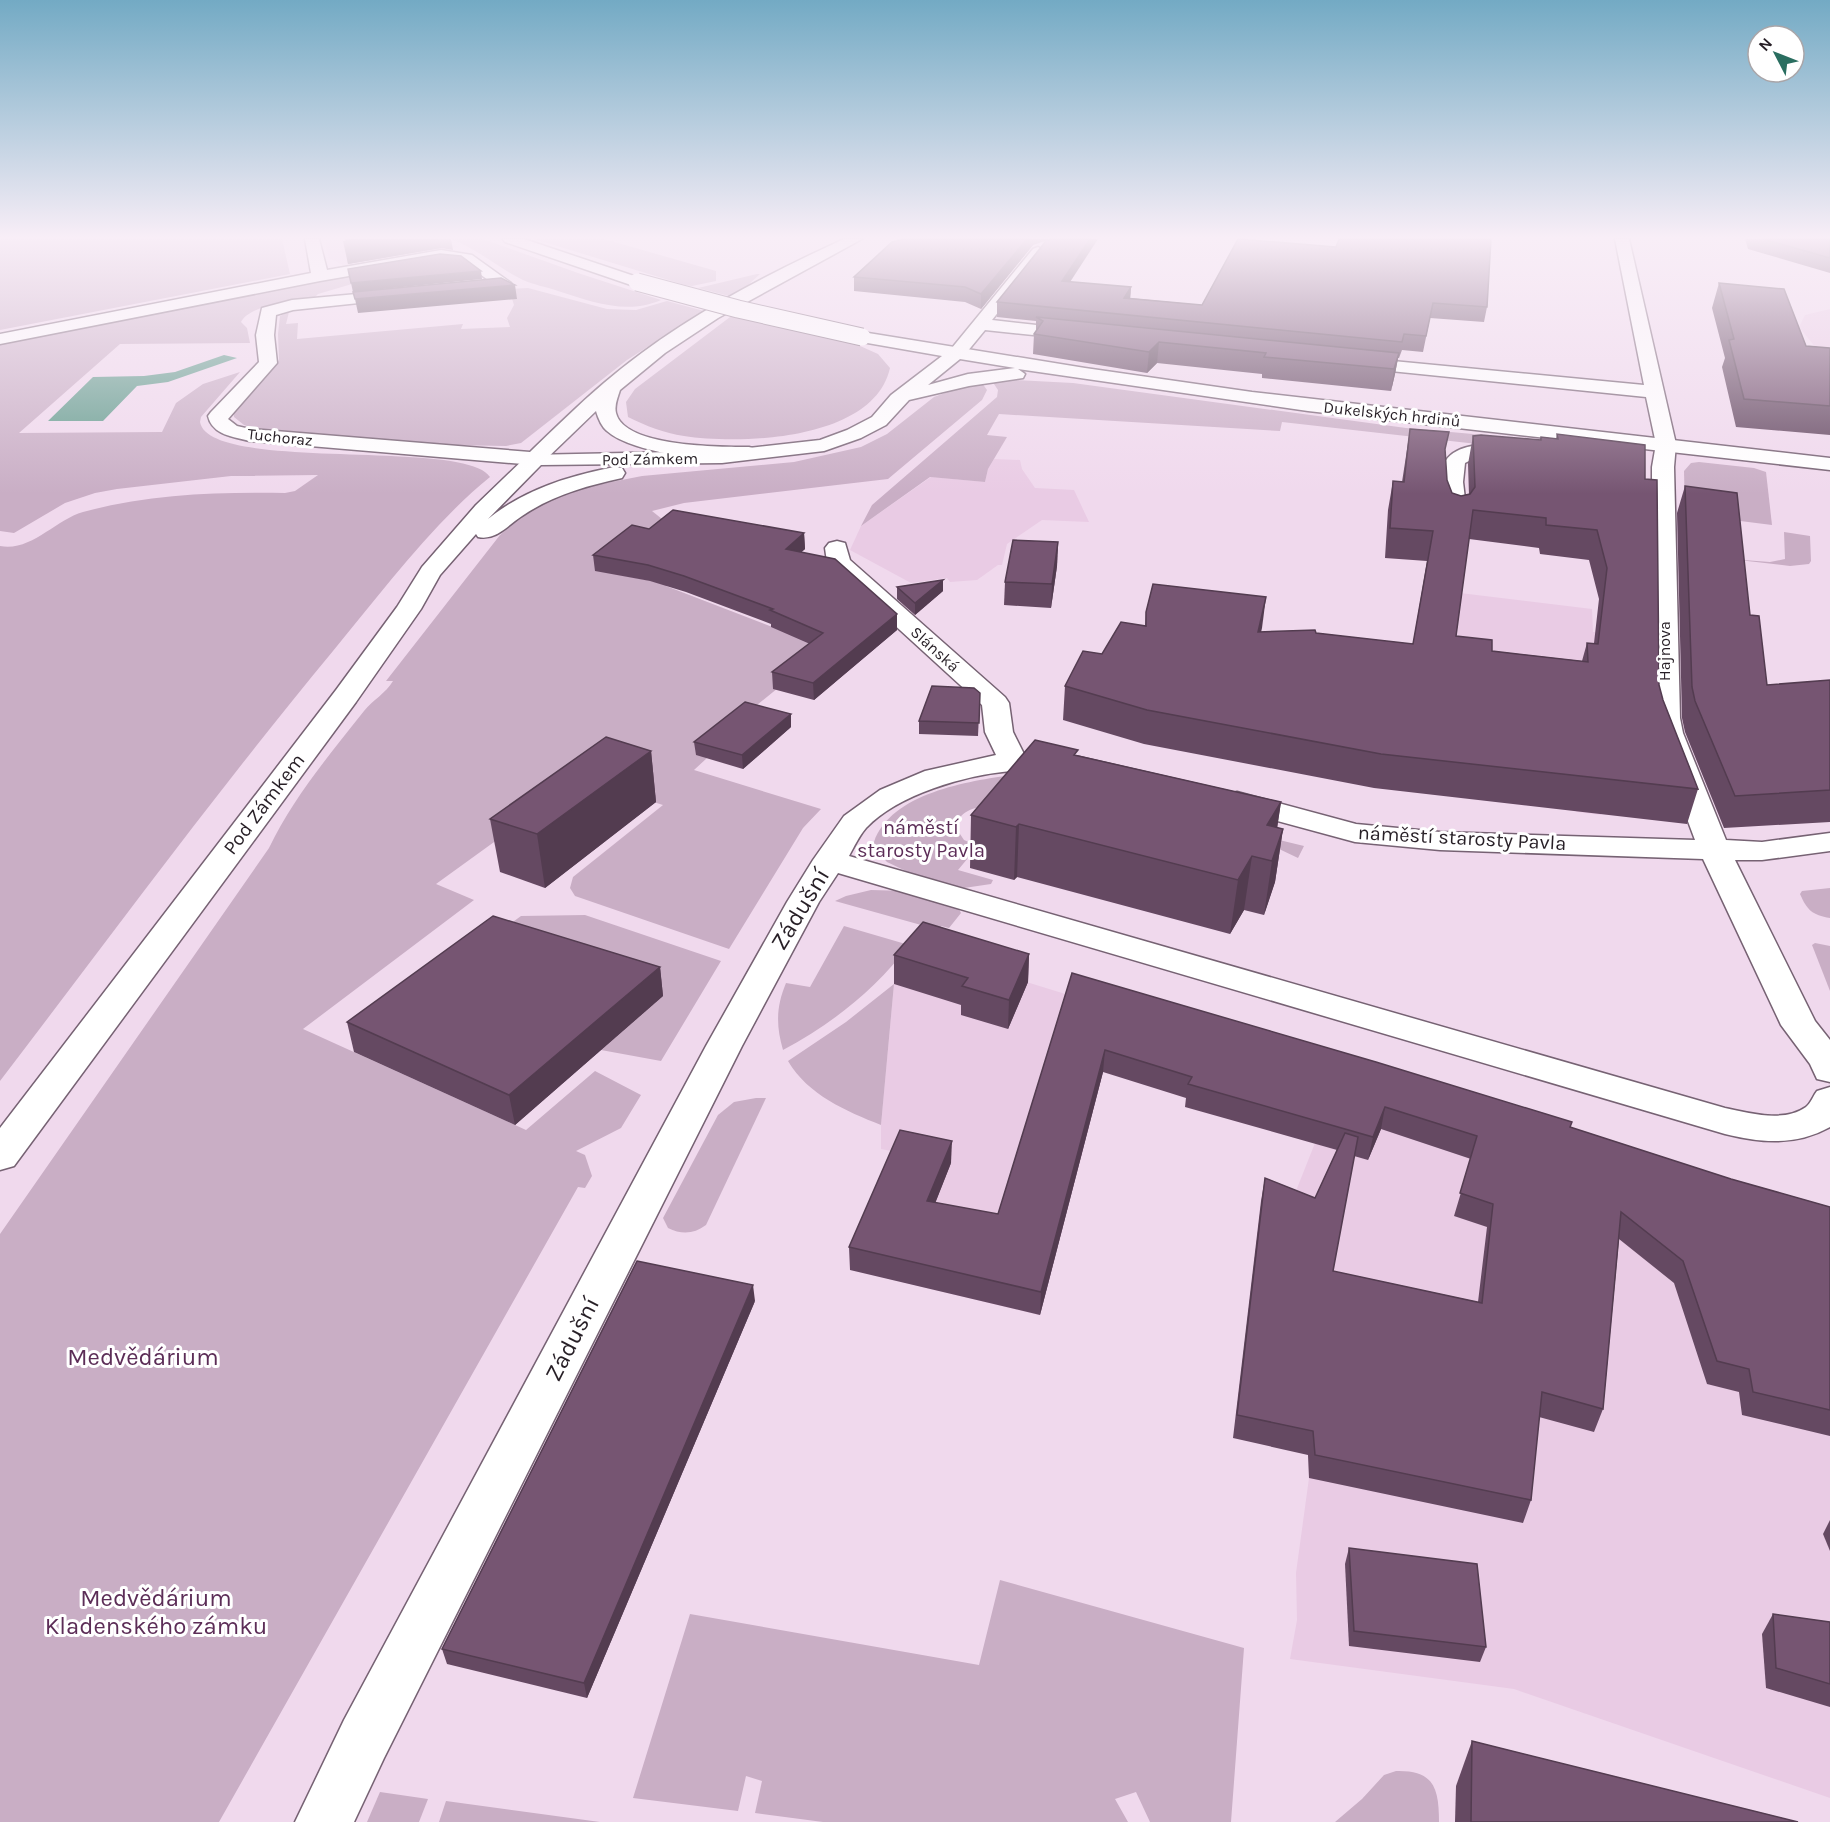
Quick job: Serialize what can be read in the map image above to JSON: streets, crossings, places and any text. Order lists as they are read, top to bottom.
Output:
{
  "streets": {
    "street": [
      "Dukelských hrdinů",
      "Tuchoraz",
      "Pod Zámkem",
      "Slánská",
      "Hajnova",
      "náměstí starosty Pavla",
      "Zádušní"
    ]
  },
  "crossings": [
    ["Dukelských hrdinů", "Pod Zámkem"],
    ["Dukelských hrdinů", "Hajnova"],
    ["Tuchoraz", "Pod Zámkem"],
    ["Hajnova", "náměstí starosty Pavla"]
  ],
  "parks": ["náměstí starosty Pavla", "Medvědárium", "Medvědárium Kladenského zámku"],
  "north": "top left"
}
